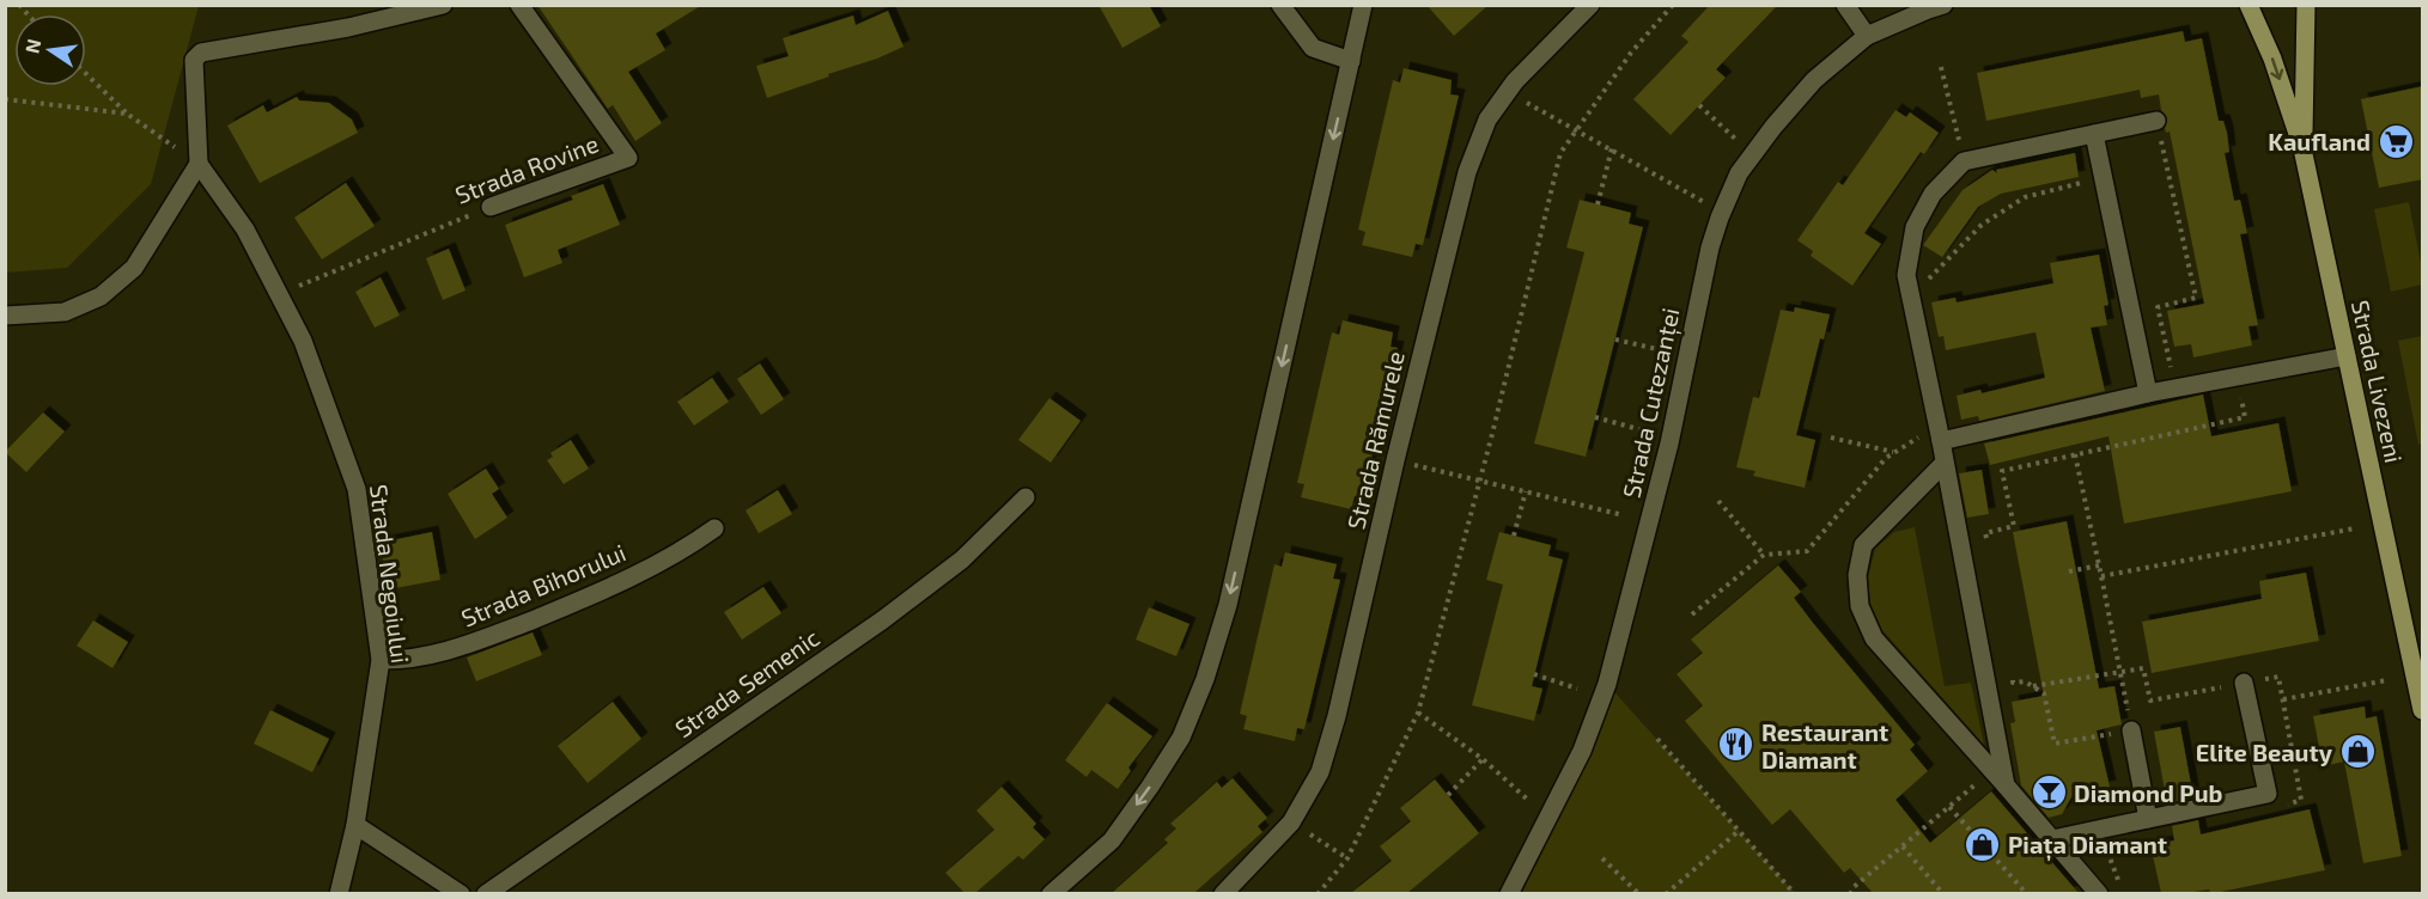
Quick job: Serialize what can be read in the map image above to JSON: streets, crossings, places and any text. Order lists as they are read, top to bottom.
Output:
{
  "streets": {
    "main road": ["Strada Livezeni"],
    "street": [
      "Strada Rovine",
      "Strada Cutezanței",
      "Strada Rămurele",
      "Strada Negoiului",
      "Strada Bihorului",
      "Strada Semenic"
    ]
  },
  "crossings": [
    ["Strada Negoiului", "Strada Bihorului"]
  ],
  "places": {
    "supermarket": ["Kaufland"],
    "restaurant": ["Restaurant Diamant"],
    "shop": ["Elite Beauty", "Piața Diamant"],
    "bar": ["Diamond Pub"]
  },
  "north": "left"
}
